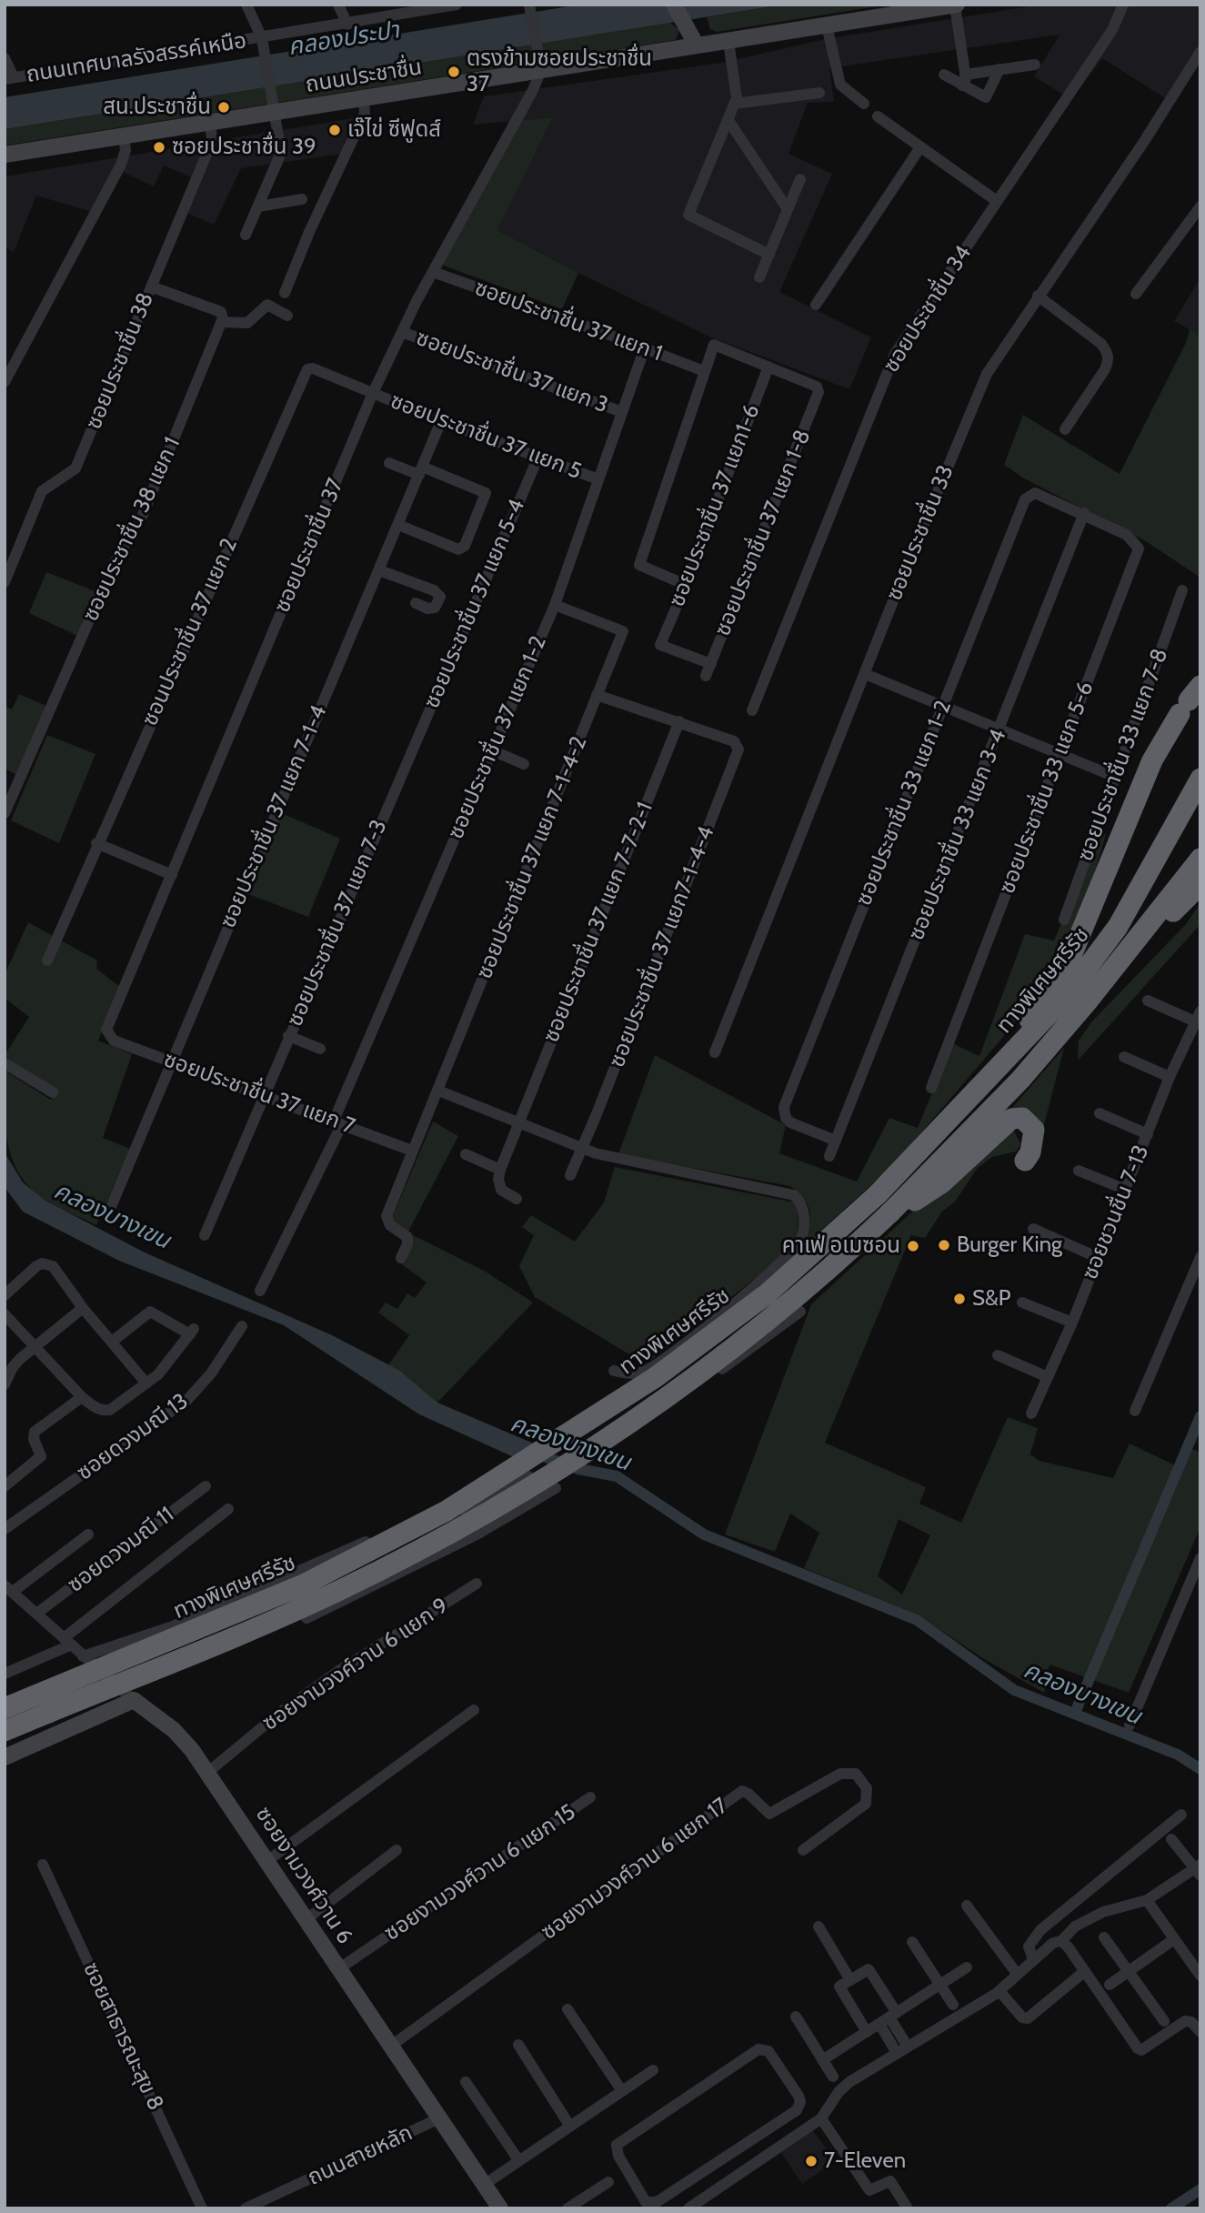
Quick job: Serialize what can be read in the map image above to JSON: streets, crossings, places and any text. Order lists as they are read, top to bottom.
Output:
{
  "streets": {
    "highway": ["ทางพิเศษศรีรัช"],
    "main road": ["ถนนประชาชื่น", "ซอยงามวงศ์วาน 6"],
    "street": [
      "ถนนเทศบาลรังสรรค์เหนือ",
      "ซอยประชาชื่น 34",
      "ซอยประชาชื่น 37 แยก 1",
      "ซอยประชาชื่น 38",
      "ซอยประชาชื่น 37 แยก 3",
      "ซอยประชาชื่น 37 แยก 5",
      "ซอยประชาชื่น 37 แยก1-6",
      "ซอยประชาชื่น 38 แยก 1",
      "ซอยประชาชื่น 37 แยก 1-8",
      "ซอยประชาชื่น 33",
      "ซอยประชาชื่น 37",
      "ซอยประชาชื่น 37 แยก 5-4",
      "ซอนประชาชื่น 37 แยก 2",
      "ซอยประชาชื่น 37 แยก 1-2",
      "ซอยประชาชื่น 33 แยก 7-8",
      "ซอยประชาชื่น 33 แยก 5-6",
      "ซอยประชาชื่น 33 แยก 1-2",
      "ซอยประชาชื่น 37 แยก 7-1-4",
      "ซอยประชาชื่น 33 แยก 3-4",
      "ซอยประชาชื่น 37 แยก 7-1-4-2",
      "ซอยประชาชื่น 37 แยก 7-7-2-1",
      "ซอยประชาชื่น 37 แยก 7-3",
      "ซอยประชาชื่น 37 แยก7-1-4-4",
      "ซอยประชาชื่น 37 แยก 7",
      "ซอยชวนชื่น 7-13",
      "ซอยดวงมณี 13",
      "ซอยดวงมณี 11",
      "ซอยงามวงศ์วาน 6 แยก 9",
      "ซอยงามวงศ์วาน 6 แยก 17",
      "ซอยงามวงศ์วาน 6 แยก 15",
      "ซอยสาธารณะสุข 8",
      "ถนนสายหลัก"
    ]
  },
  "crossings": [
    ["ถนนประชาชื่น", "ซอยประชาชื่น 38"],
    ["ถนนประชาชื่น", "ซอยประชาชื่น 37"],
    ["ซอยประชาชื่น 37 แยก 1", "ซอยประชาชื่น 37"],
    ["ซอยประชาชื่น 37 แยก 1", "ซอยประชาชื่น 37 แยก 1-2"],
    ["ซอยประชาชื่น 37 แยก 3", "ซอยประชาชื่น 37"],
    ["ซอยประชาชื่น 37 แยก 3", "ซอยประชาชื่น 37 แยก 1-2"],
    ["ซอยประชาชื่น 37 แยก 5", "ซอยประชาชื่น 37"],
    ["ซอยประชาชื่น 37 แยก 5", "ซอยประชาชื่น 37 แยก 5-4"],
    ["ซอยประชาชื่น 37 แยก 5", "ซอนประชาชื่น 37 แยก 2"],
    ["ซอยประชาชื่น 37 แยก 5", "ซอยประชาชื่น 37 แยก 1-2"],
    ["ซอยประชาชื่น 37 แยก 5", "ซอยประชาชื่น 37 แยก 7-1-4"],
    ["ซอยประชาชื่น 37 แยก1-6", "ซอยประชาชื่น 37 แยก 1-8"],
    ["ซอยประชาชื่น 37", "ซอนประชาชื่น 37 แยก 2"],
    ["ซอยประชาชื่น 37", "ซอยประชาชื่น 37 แยก 7"],
    ["ซอยประชาชื่น 37 แยก 5-4", "ซอยประชาชื่น 37 แยก 7-3"],
    ["ซอยประชาชื่น 37 แยก 1-2", "ซอยประชาชื่น 37 แยก 7-1-4-2"],
    ["ซอยประชาชื่น 37 แยก 1-2", "ซอยประชาชื่น 37 แยก 7"],
    ["ซอยประชาชื่น 33 แยก 5-6", "ซอยประชาชื่น 33 แยก 1-2"],
    ["ซอยประชาชื่น 33 แยก 5-6", "ซอยประชาชื่น 33 แยก 3-4"],
    ["ซอยประชาชื่น 33 แยก 1-2", "ซอยประชาชื่น 33 แยก 3-4"],
    ["ซอยประชาชื่น 37 แยก 7-1-4", "ซอยประชาชื่น 37 แยก 7"],
    ["ซอยประชาชื่น 37 แยก 7-1-4-2", "ซอยประชาชื่น 37 แยก 7"],
    ["ซอยประชาชื่น 37 แยก 7-7-2-1", "ซอยประชาชื่น 37 แยก7-1-4-4"],
    ["ซอยประชาชื่น 37 แยก 7-3", "ซอยประชาชื่น 37 แยก 7"],
    ["ซอยงามวงศ์วาน 6 แยก 9", "ซอยงามวงศ์วาน 6"],
    ["ซอยงามวงศ์วาน 6 แยก 17", "ซอยงามวงศ์วาน 6"],
    ["ซอยงามวงศ์วาน 6 แยก 15", "ซอยงามวงศ์วาน 6"],
    ["ซอยงามวงศ์วาน 6", "ถนนสายหลัก"]
  ],
  "water": ["คลองประปา", "คลองบางเขน"],
  "places": [
    "ตรงข้ามซอยประชาชื่น 37",
    "สน.ประชาชื่น",
    "เจ๊ไข่ ซีฟูดส์",
    "ซอยประชาชื่น 39",
    "Burger King",
    "คาเฟ่ อเมซอน",
    "S&P",
    "7-Eleven"
  ]
}
